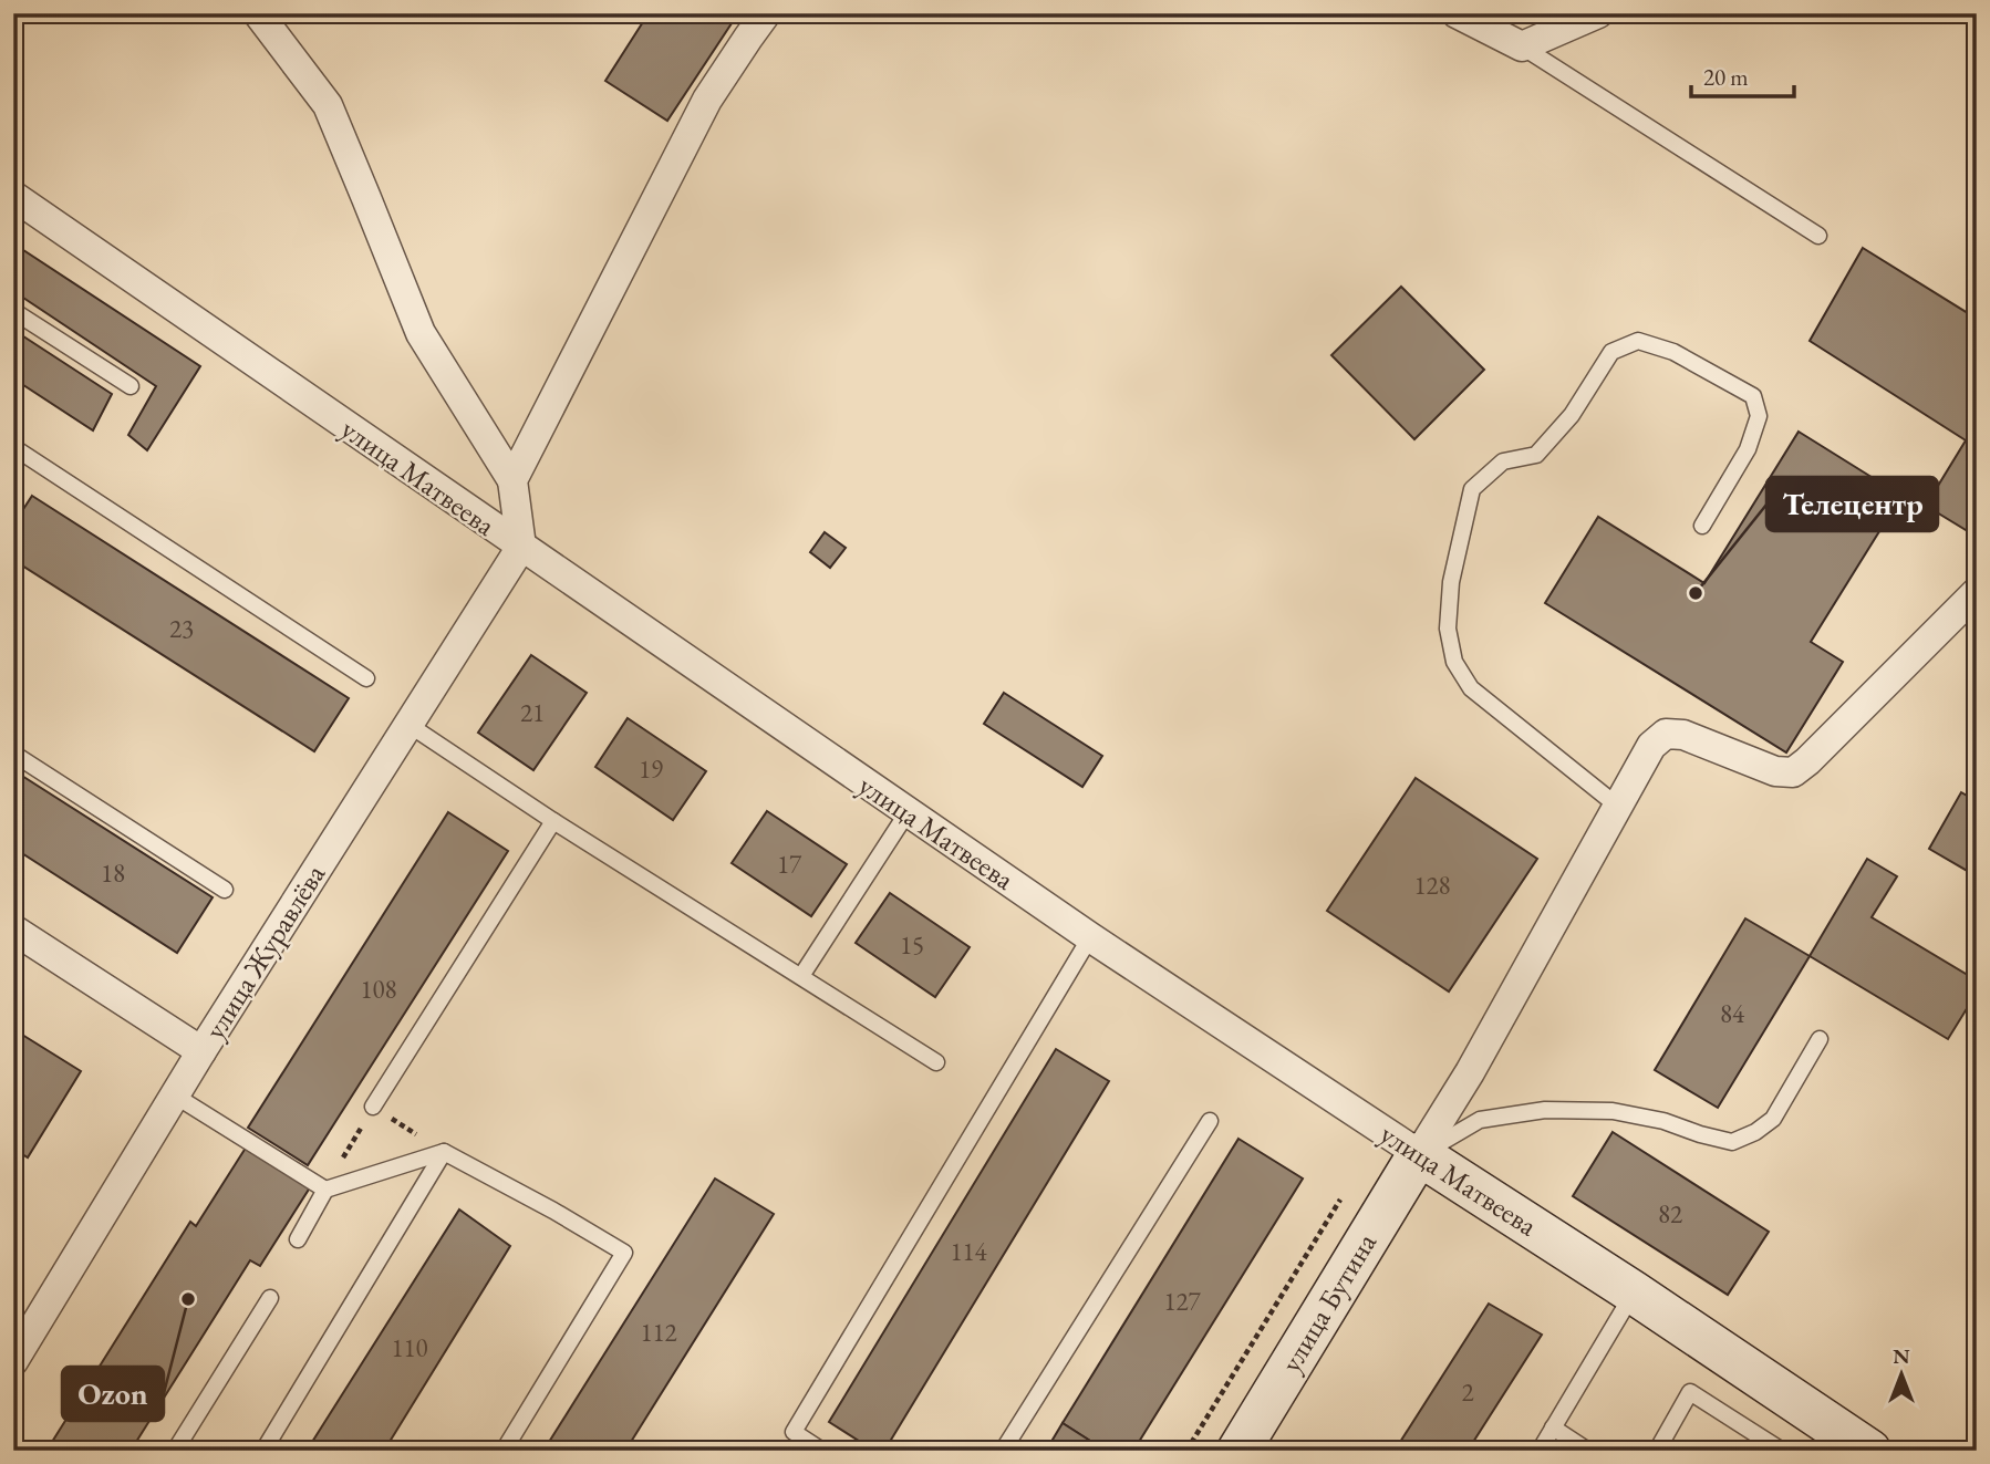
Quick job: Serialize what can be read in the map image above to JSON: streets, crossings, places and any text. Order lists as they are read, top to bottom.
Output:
{
  "streets": {
    "street": ["улица Матвеева", "улица Журавлёва", "улица Бутина"]
  },
  "crossings": [
    ["улица Матвеева", "улица Журавлёва"],
    ["улица Матвеева", "улица Бутина"]
  ],
  "places": ["Телецентр", "Ozon"],
  "house_numbers": [
    "23",
    "21",
    "19",
    "17",
    "18",
    "128",
    "15",
    "108",
    "84",
    "82",
    "114",
    "127",
    "112",
    "110",
    "2"
  ],
  "scale_bar": "20 m",
  "north": "top"
}
